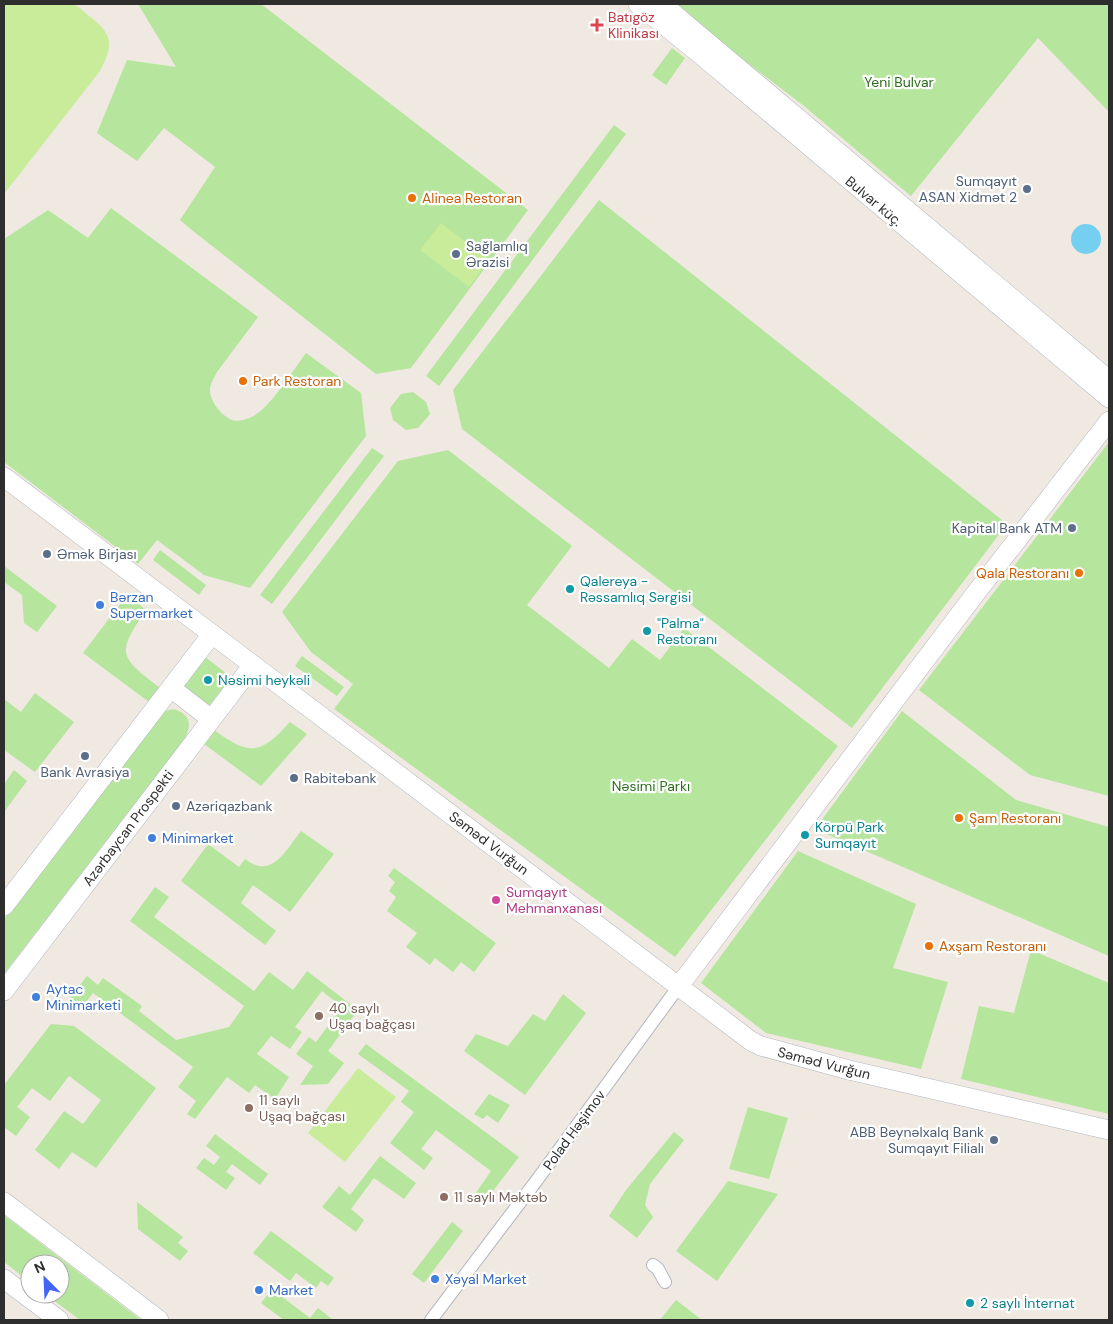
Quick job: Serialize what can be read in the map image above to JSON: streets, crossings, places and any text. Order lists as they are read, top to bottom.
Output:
{
  "streets": {
    "main road": ["Bulvar küç.", "Azərbaycan Prospekti", "Səməd Vurğun"],
    "street": ["Polad Həşimov"]
  },
  "crossings": [
    ["Azərbaycan Prospekti", "Səməd Vurğun"],
    ["Səməd Vurğun", "Polad Həşimov"]
  ],
  "parks": ["Yeni Bulvar", "Nəsimi Parkı"],
  "places": {
    "health": ["Batıgöz Klinikası"],
    "other": [
      "Sumqayıt ASAN Xidmət 2",
      "Alinea Restoran",
      "Sağlamlıq Ərazisi",
      "Park Restoran",
      "Kapital Bank ATM",
      "Əmək Birjası",
      "Qala Restoranı",
      "Qalereya - Rəssamlıq Sərgisi",
      "Bərzan Supermarket",
      "\"Palma\" Restoranı",
      "Nəsimi heykəli",
      "Bank Avrasiya",
      "Rabitəbank",
      "Azəriqazbank",
      "Şam Restoranı",
      "Körpü Park Sumqayıt",
      "Minimarket",
      "Sumqayıt Mehmanxanası",
      "Axşam Restoranı",
      "Aytac Minimarketi",
      "40 saylı Uşaq bağçası",
      "11 saylı Uşaq bağçası",
      "ABB Beynəlxalq Bank Sumqayıt Filialı",
      "11 saylı Məktəb",
      "Xəyal Market",
      "Market",
      "2 saylı İnternat"
    ]
  },
  "north": "top left"
}
